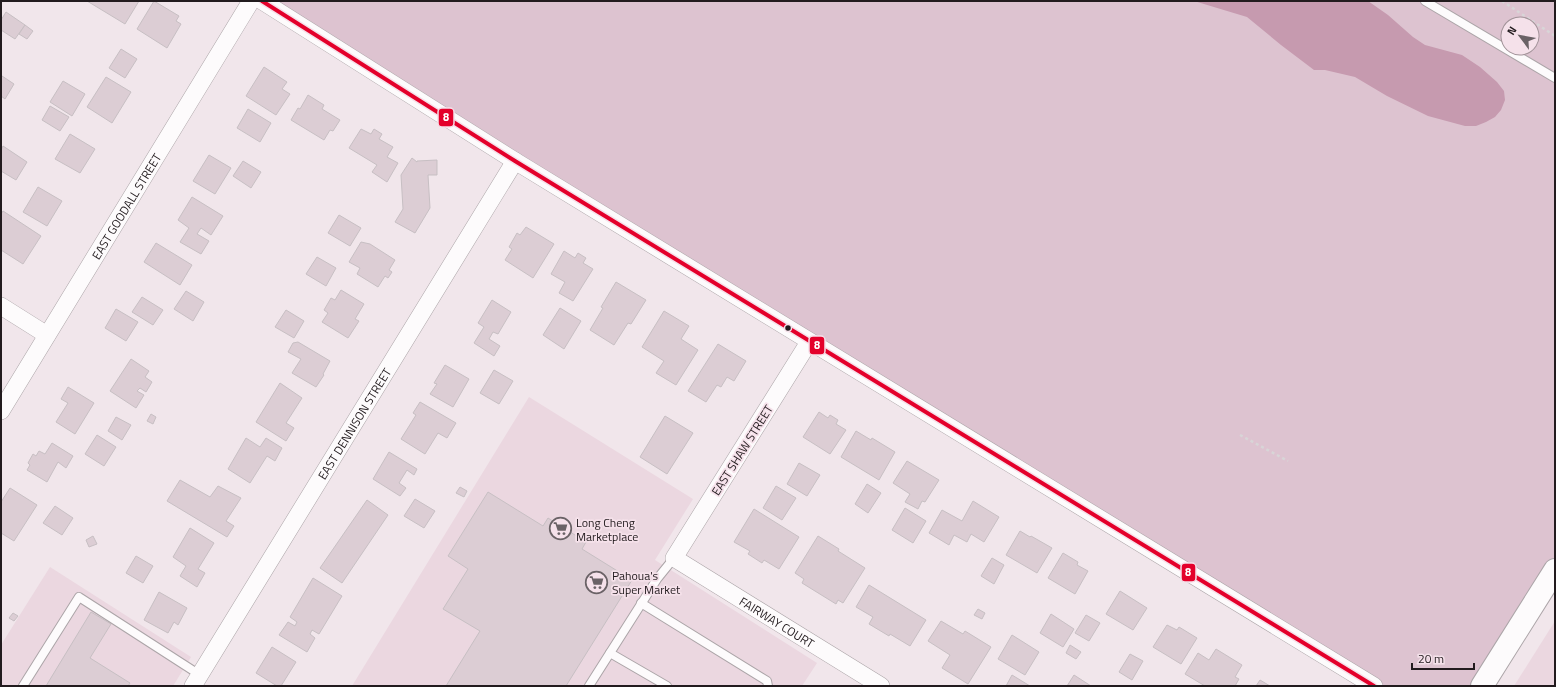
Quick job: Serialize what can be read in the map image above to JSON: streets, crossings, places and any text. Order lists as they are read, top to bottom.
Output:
{
  "streets": {
    "street": [
      "EAST GOODALL STREET",
      "EAST DENNISON STREET",
      "EAST SHAW STREET",
      "FAIRWAY COURT"
    ]
  },
  "crossings": [
    ["EAST SHAW STREET", "FAIRWAY COURT"]
  ],
  "places": {
    "supermarket": ["Long Cheng Marketplace", "Pahoua's Super Market"]
  },
  "lines": ["transit line 8"],
  "scale_bar": "20 m",
  "north": "top left"
}
